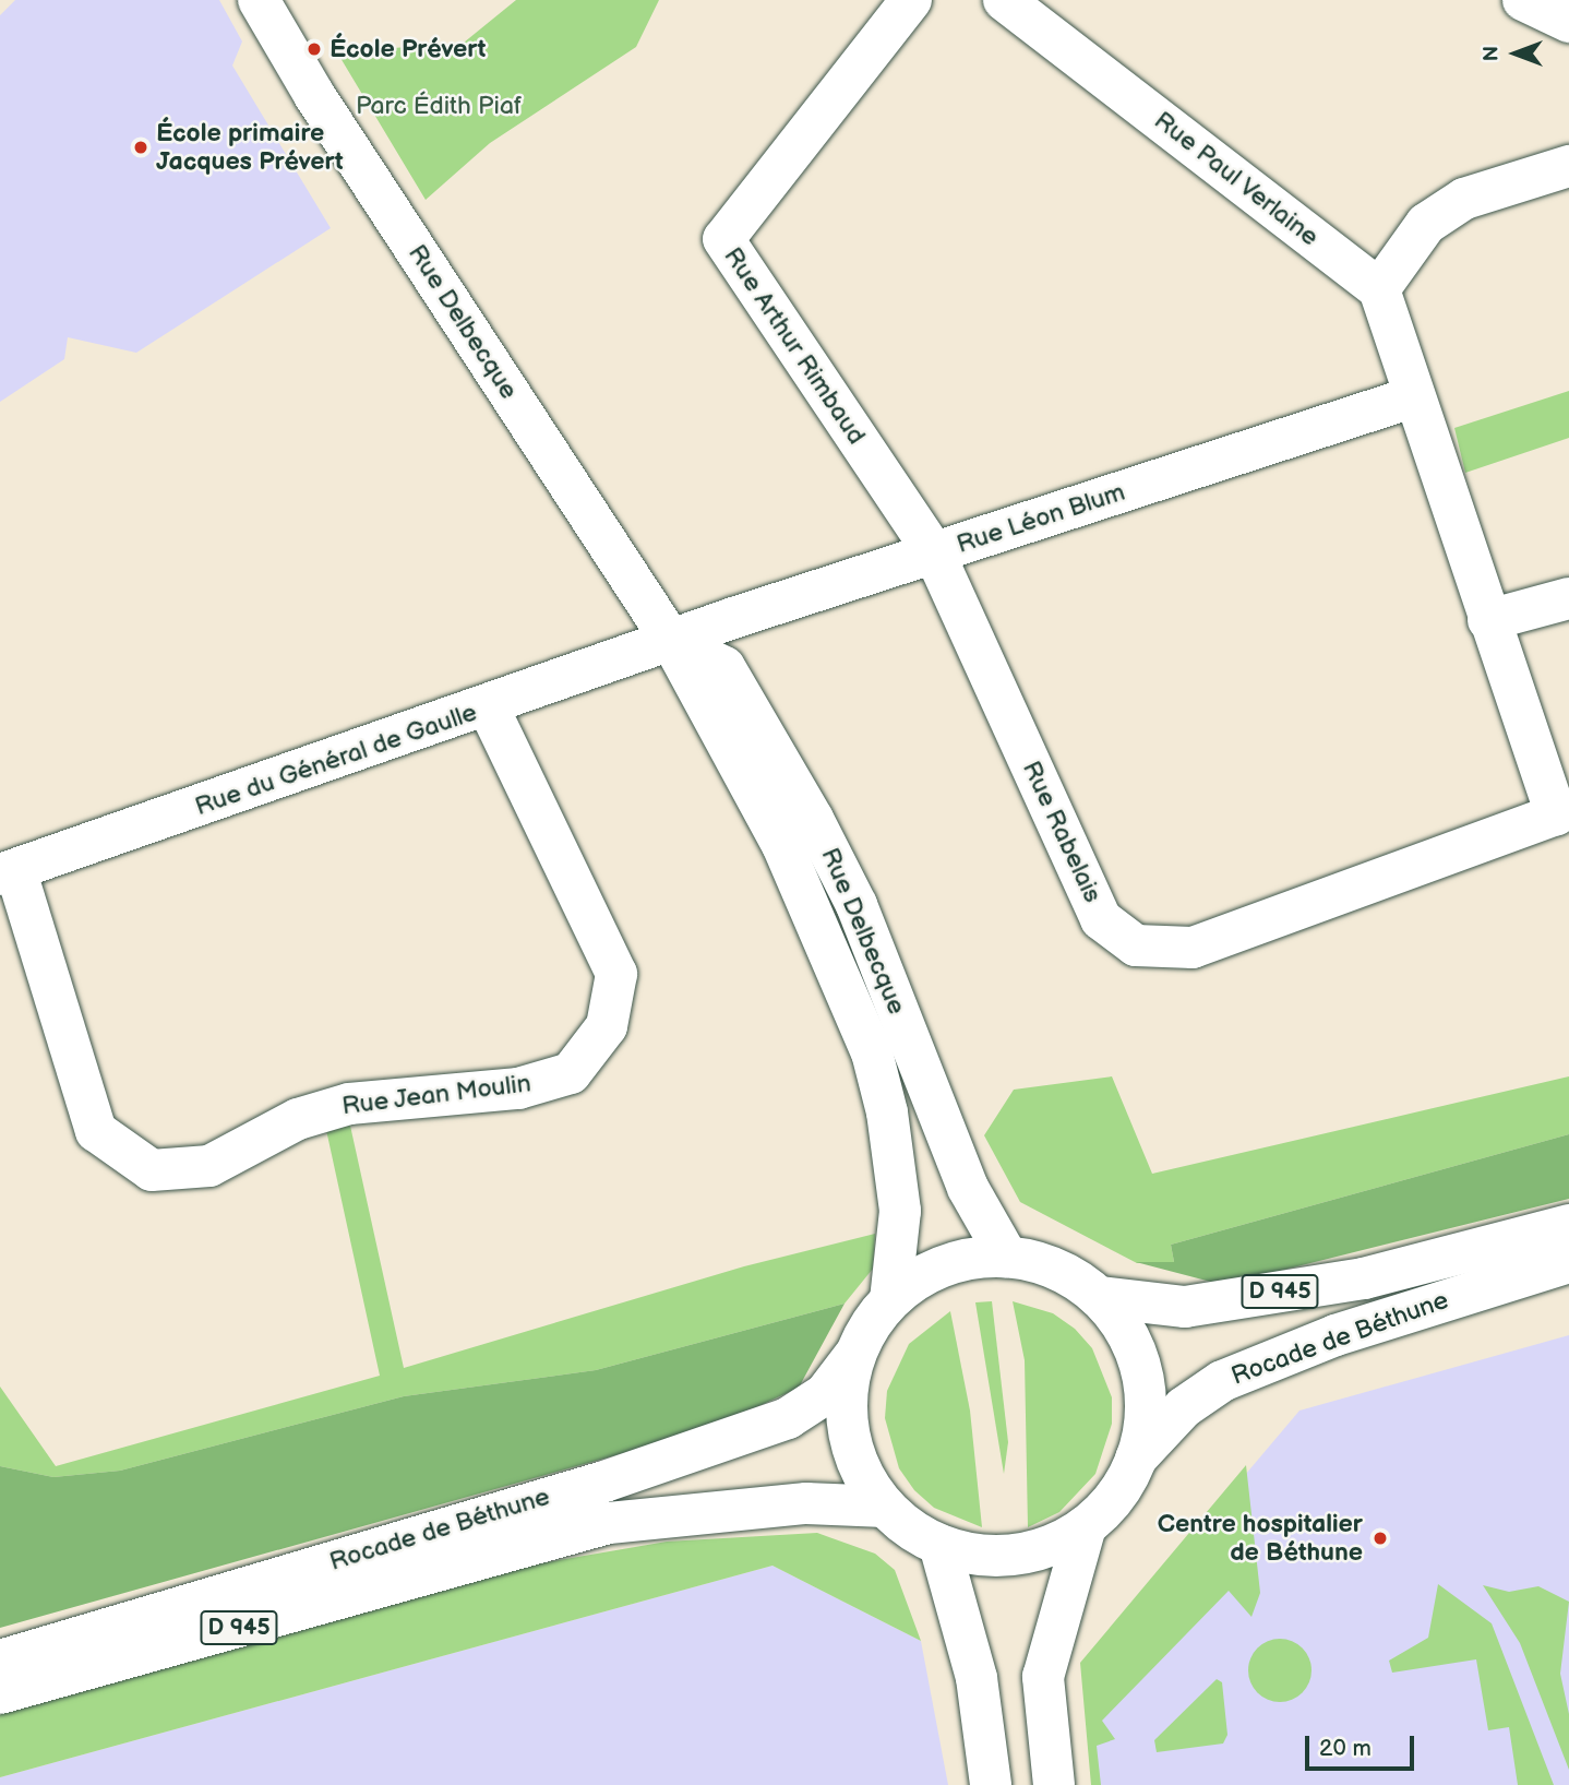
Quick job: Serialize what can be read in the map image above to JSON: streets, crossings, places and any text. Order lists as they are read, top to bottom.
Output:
{
  "streets": {
    "street": [
      "Rue Paul Verlaine",
      "Rue Delbecque",
      "Rue Arthur Rimbaud",
      "Rue Léon Blum",
      "Rue du Général de Gaulle",
      "Rue Rabelais",
      "Rue Jean Moulin",
      "D 945",
      "Rocade de Béthune"
    ]
  },
  "crossings": [
    ["Rue Delbecque", "Rue Léon Blum"],
    ["Rue Delbecque", "Rue du Général de Gaulle"],
    ["Rue Arthur Rimbaud", "Rue Léon Blum"],
    ["Rue Arthur Rimbaud", "Rue Rabelais"],
    ["Rue Léon Blum", "Rue du Général de Gaulle"],
    ["Rue Léon Blum", "Rue Rabelais"],
    ["Rue du Général de Gaulle", "Rue Jean Moulin"]
  ],
  "parks": ["Parc Édith Piaf"],
  "places": ["École Prévert", "École primaire Jacques Prévert", "Centre hospitalier de Béthune"],
  "scale_bar": "20 m",
  "north": "left"
}
